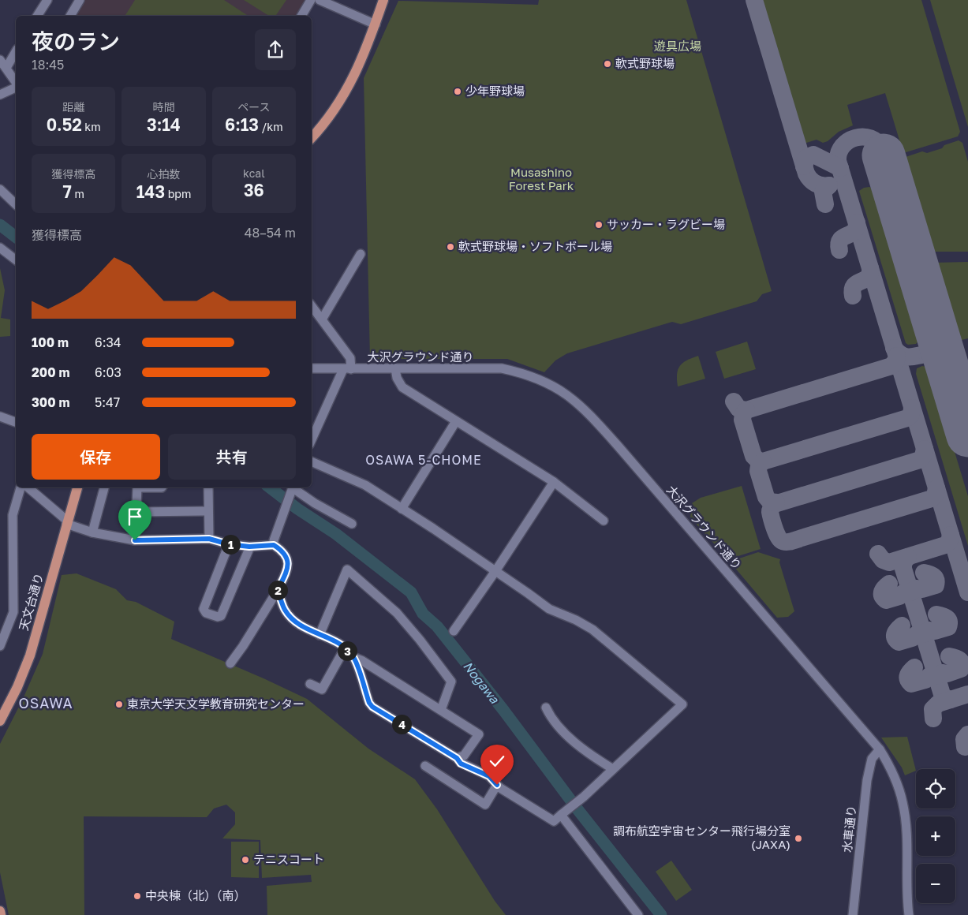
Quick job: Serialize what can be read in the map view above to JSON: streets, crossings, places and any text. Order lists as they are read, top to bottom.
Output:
{
  "streets": {
    "main road": ["天文台通り"],
    "street": ["大沢グラウンド通り", "水車通り"]
  },
  "crossings": [
    ["大沢グラウンド通り", "水車通り"]
  ],
  "districts": ["OSAWA 5-CHOME", "OSAWA"],
  "water": ["Nogawa"],
  "parks": ["遊具広場", "Musashino Forest Park"],
  "places": [
    "軟式野球場",
    "少年野球場",
    "サッカー・ラグビー場",
    "軟式野球場・ソフトボール場",
    "東京大学天文学教育研究センター",
    "調布航空宇宙センター飛行場分室 (JAXA)",
    "テニスコート",
    "中央棟（北）（南）"
  ],
  "page": {
    "heading": ["夜のラン", "18:45"],
    "stats": [
      ["距離", "0.52 km"],
      ["時間", "3:14"],
      ["ペース", "6:13 /km"],
      ["獲得標高", "7 m"],
      ["心拍数", "143 bpm"],
      ["kcal", "36"]
    ],
    "chart": ["獲得標高", "48–54 m"],
    "list": [
      {
        "name": "100 m",
        "note": "6:34"
      },
      {
        "name": "200 m",
        "note": "6:03"
      },
      {
        "name": "300 m",
        "note": "5:47"
      }
    ],
    "buttons": ["保存", "共有"],
    "pins": [
      "1",
      "2",
      "3",
      "4"
    ],
    "map_buttons": ["+", "−"]
  }
}
